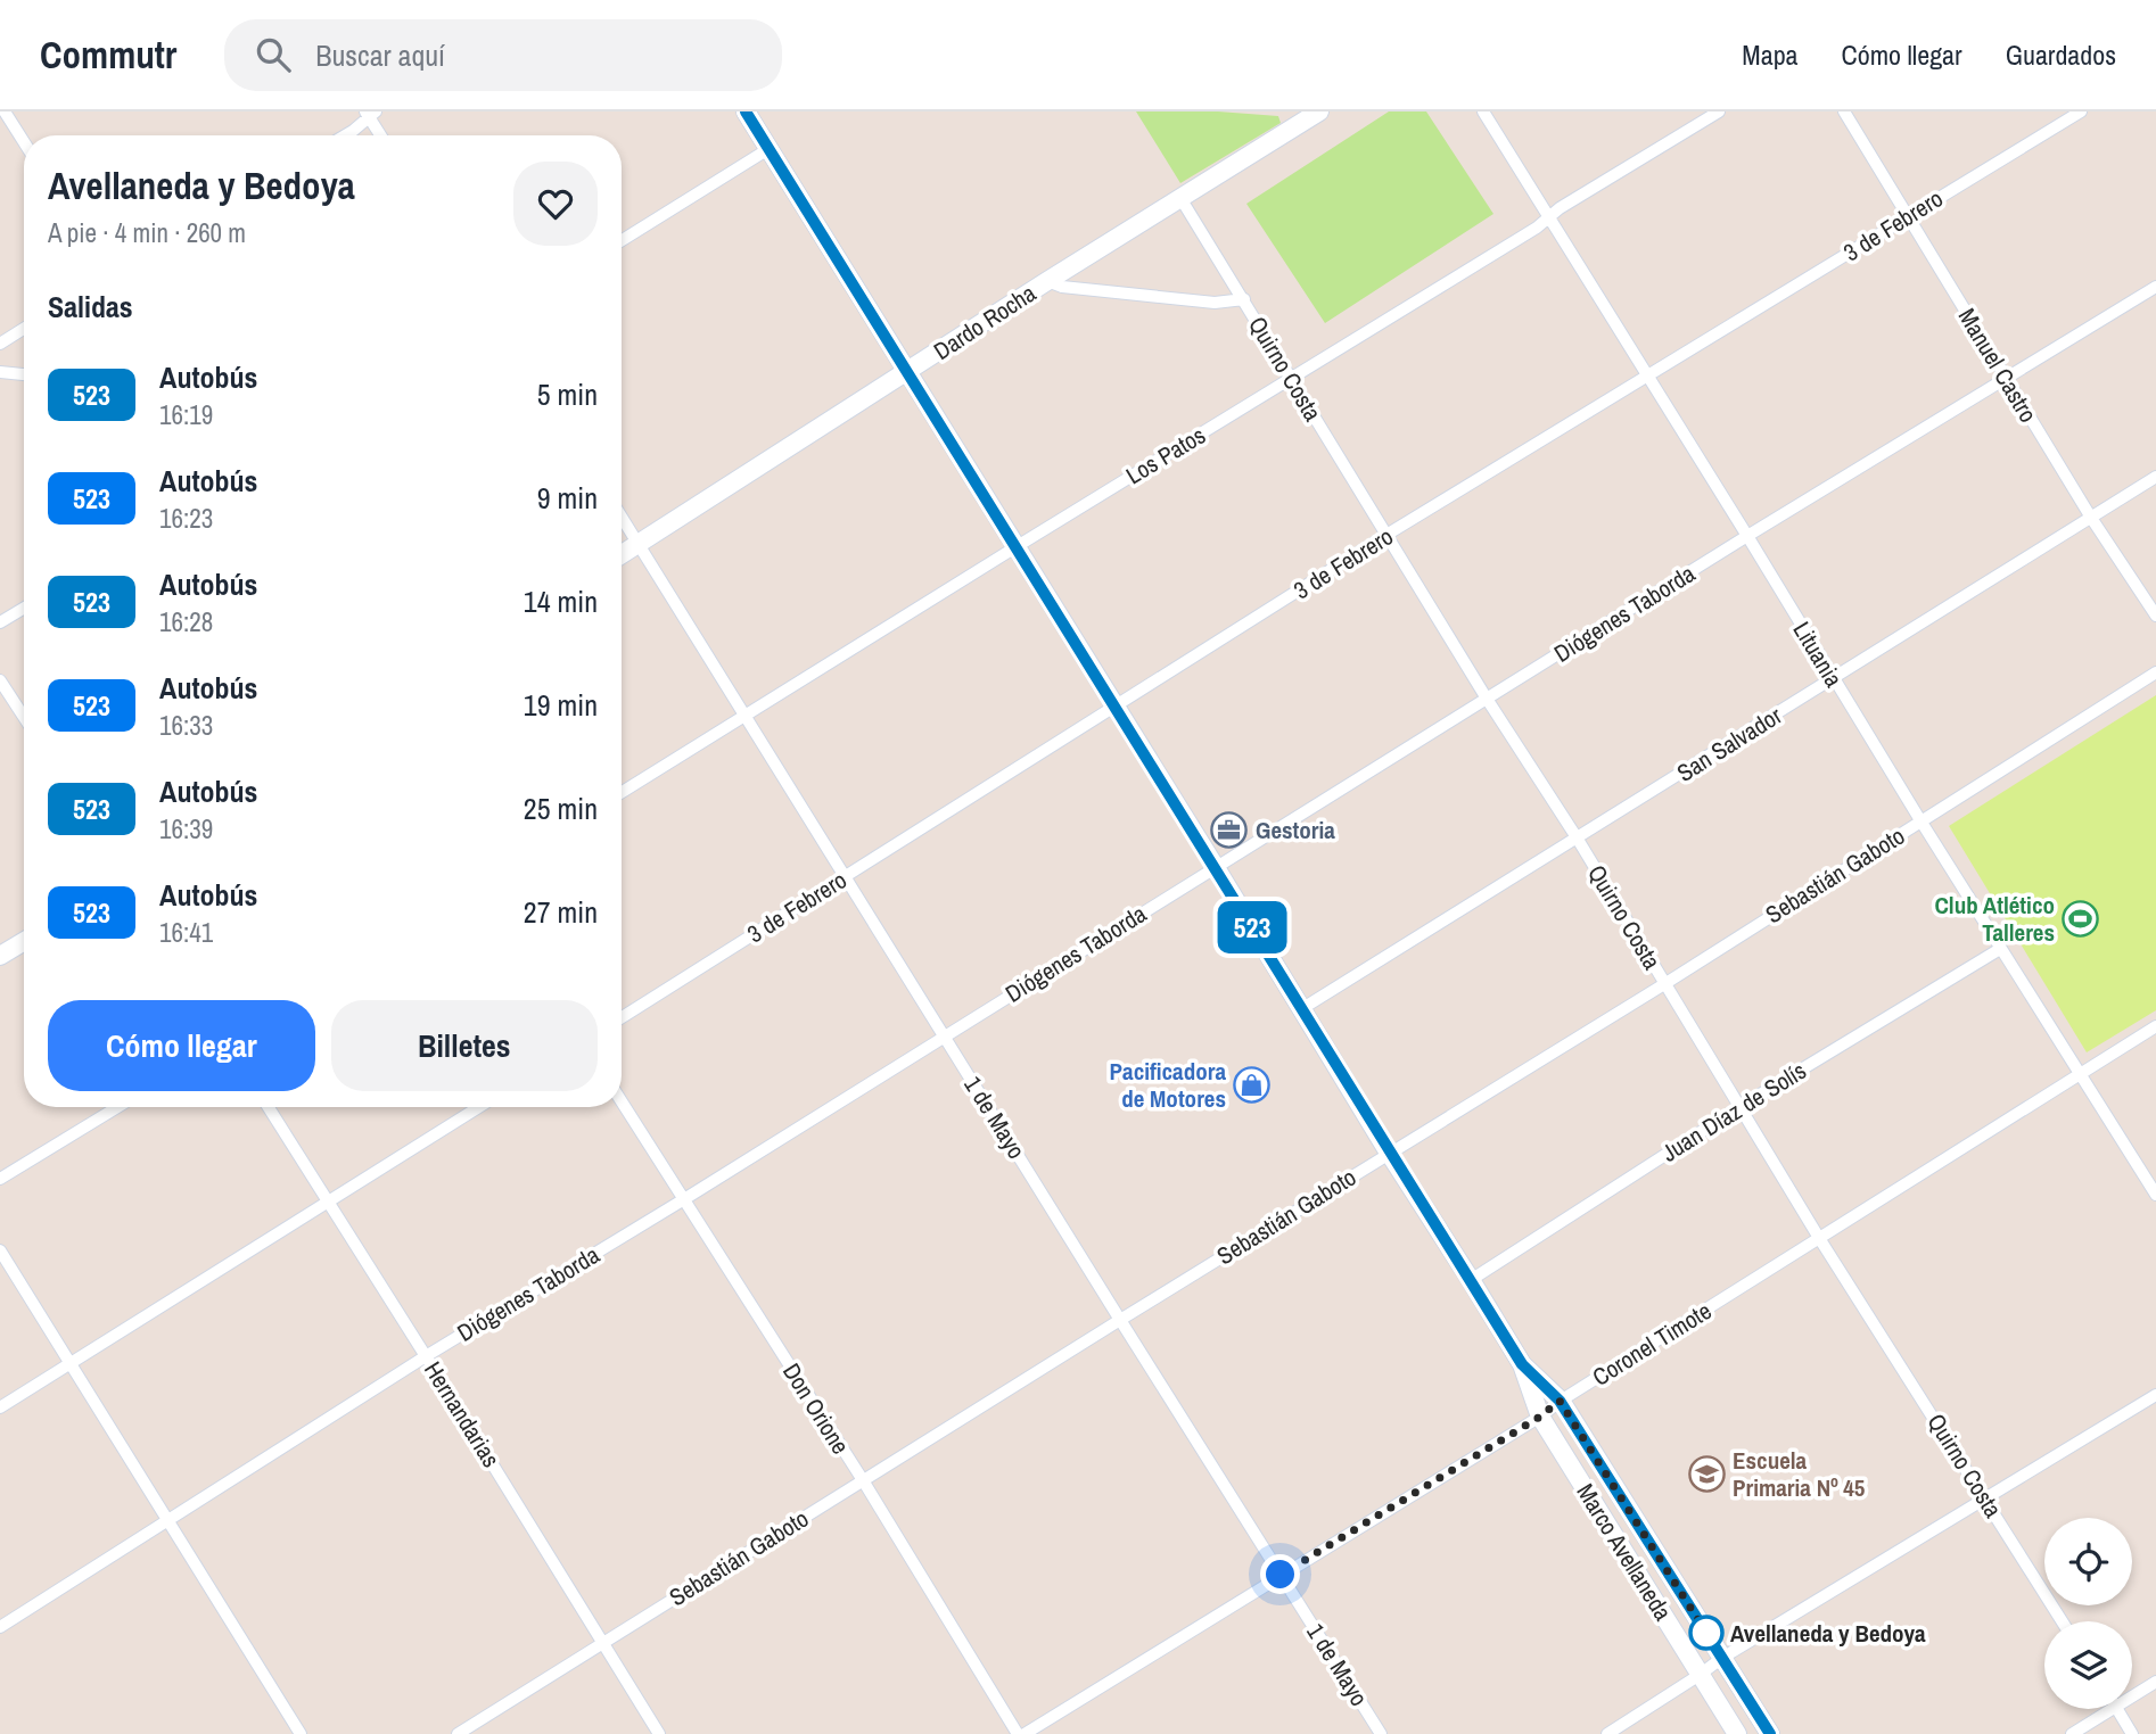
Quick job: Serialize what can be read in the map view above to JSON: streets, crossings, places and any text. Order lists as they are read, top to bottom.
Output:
{
  "streets": {
    "street": [
      "3 de Febrero",
      "Dardo Rocha",
      "Manuel Castro",
      "Quirno Costa",
      "Los Patos",
      "Diógenes Taborda",
      "Lituania",
      "San Salvador",
      "Sebastián Gaboto",
      "Juan Díaz de Solís",
      "1 de Mayo",
      "Coronel Timote",
      "Don Orione",
      "Hernandarias",
      "Marco Avellaneda"
    ]
  },
  "crossings": [
    ["3 de Febrero", "Manuel Castro"],
    ["3 de Febrero", "Quirno Costa"],
    ["3 de Febrero", "Lituania"],
    ["3 de Febrero", "1 de Mayo"],
    ["3 de Febrero", "Marco Avellaneda"],
    ["Dardo Rocha", "Quirno Costa"],
    ["Dardo Rocha", "1 de Mayo"],
    ["Dardo Rocha", "Marco Avellaneda"],
    ["Manuel Castro", "Diógenes Taborda"],
    ["Manuel Castro", "San Salvador"],
    ["Quirno Costa", "Los Patos"],
    ["Quirno Costa", "Diógenes Taborda"],
    ["Quirno Costa", "San Salvador"],
    ["Quirno Costa", "Sebastián Gaboto"],
    ["Quirno Costa", "Juan Díaz de Solís"],
    ["Quirno Costa", "Coronel Timote"],
    ["Los Patos", "Lituania"],
    ["Los Patos", "1 de Mayo"],
    ["Los Patos", "Marco Avellaneda"],
    ["Diógenes Taborda", "Lituania"],
    ["Diógenes Taborda", "1 de Mayo"],
    ["Diógenes Taborda", "Don Orione"],
    ["Diógenes Taborda", "Hernandarias"],
    ["Diógenes Taborda", "Marco Avellaneda"],
    ["Lituania", "San Salvador"],
    ["Lituania", "Sebastián Gaboto"],
    ["Lituania", "Juan Díaz de Solís"],
    ["Lituania", "Coronel Timote"],
    ["San Salvador", "Marco Avellaneda"],
    ["Sebastián Gaboto", "1 de Mayo"],
    ["Sebastián Gaboto", "Don Orione"],
    ["Sebastián Gaboto", "Hernandarias"],
    ["Sebastián Gaboto", "Marco Avellaneda"],
    ["Juan Díaz de Solís", "Marco Avellaneda"],
    ["1 de Mayo", "Coronel Timote"],
    ["Coronel Timote", "Marco Avellaneda"]
  ],
  "places": {
    "office": ["Gestoria"],
    "sports": ["Club Atlético Talleres"],
    "shop": ["Pacificadora de Motores"],
    "school or university": ["Escuela Primaria Nº 45"],
    "other": ["Avellaneda y Bedoya"]
  },
  "lines": ["bus line 523"],
  "page": {
    "header": "Commutr",
    "search": "Buscar aquí",
    "nav": ["Mapa", "Cómo llegar", "Guardados"],
    "on_map": "523",
    "heading": [
      ["Avellaneda y Bedoya", "A pie · 4 min · 260 m"],
      "Salidas"
    ],
    "list": [
      {
        "mark": "523",
        "name": "Autobús",
        "note": "16:19",
        "value": "5 min"
      },
      {
        "mark": "523",
        "name": "Autobús",
        "note": "16:23",
        "value": "9 min"
      },
      {
        "mark": "523",
        "name": "Autobús",
        "note": "16:28",
        "value": "14 min"
      },
      {
        "mark": "523",
        "name": "Autobús",
        "note": "16:33",
        "value": "19 min"
      },
      {
        "mark": "523",
        "name": "Autobús",
        "note": "16:39",
        "value": "25 min"
      },
      {
        "mark": "523",
        "name": "Autobús",
        "note": "16:41",
        "value": "27 min"
      }
    ],
    "buttons": ["Cómo llegar", "Billetes"]
  }
}
